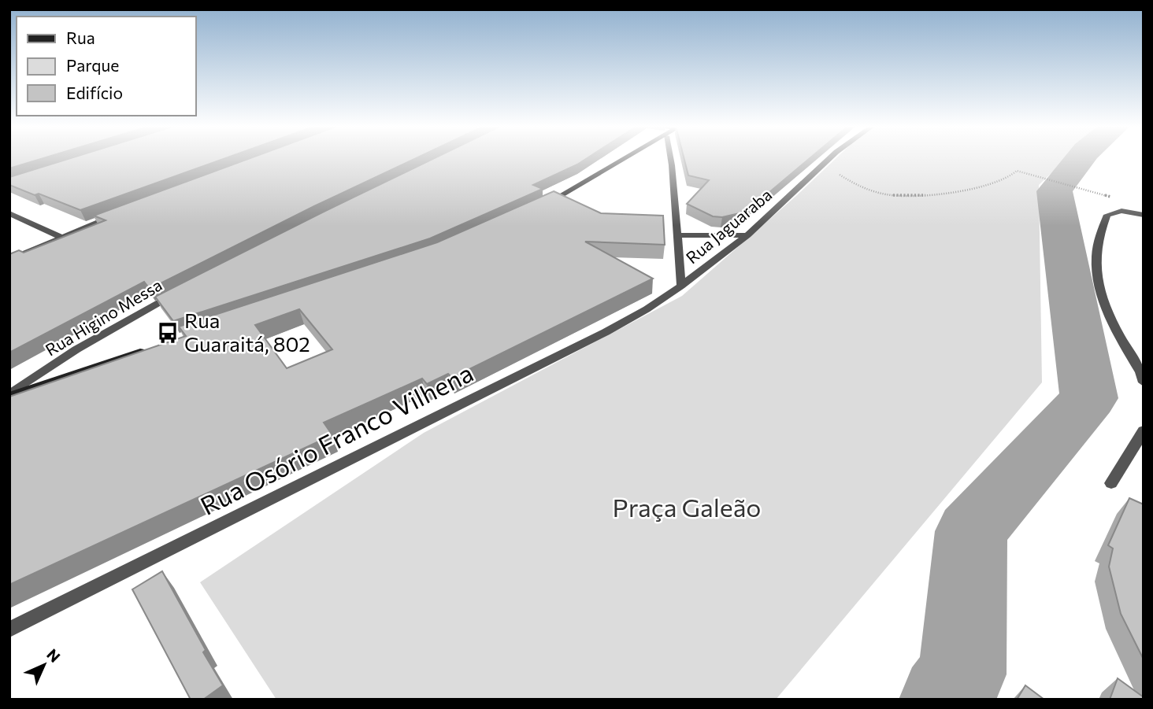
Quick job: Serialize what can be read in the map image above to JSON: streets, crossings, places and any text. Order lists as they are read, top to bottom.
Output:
{
  "streets": {
    "street": ["Rua Jaguaraba", "Rua Higino Messa", "Rua Osório Franco Vilhena"]
  },
  "crossings": [
    ["Rua Jaguaraba", "Rua Osório Franco Vilhena"]
  ],
  "parks": ["Praça Galeão"],
  "places": {
    "bus stop": ["Rua Guaraitá, 802"]
  },
  "legend": ["Rua", "Parque", "Edifício"],
  "north": "top right"
}
